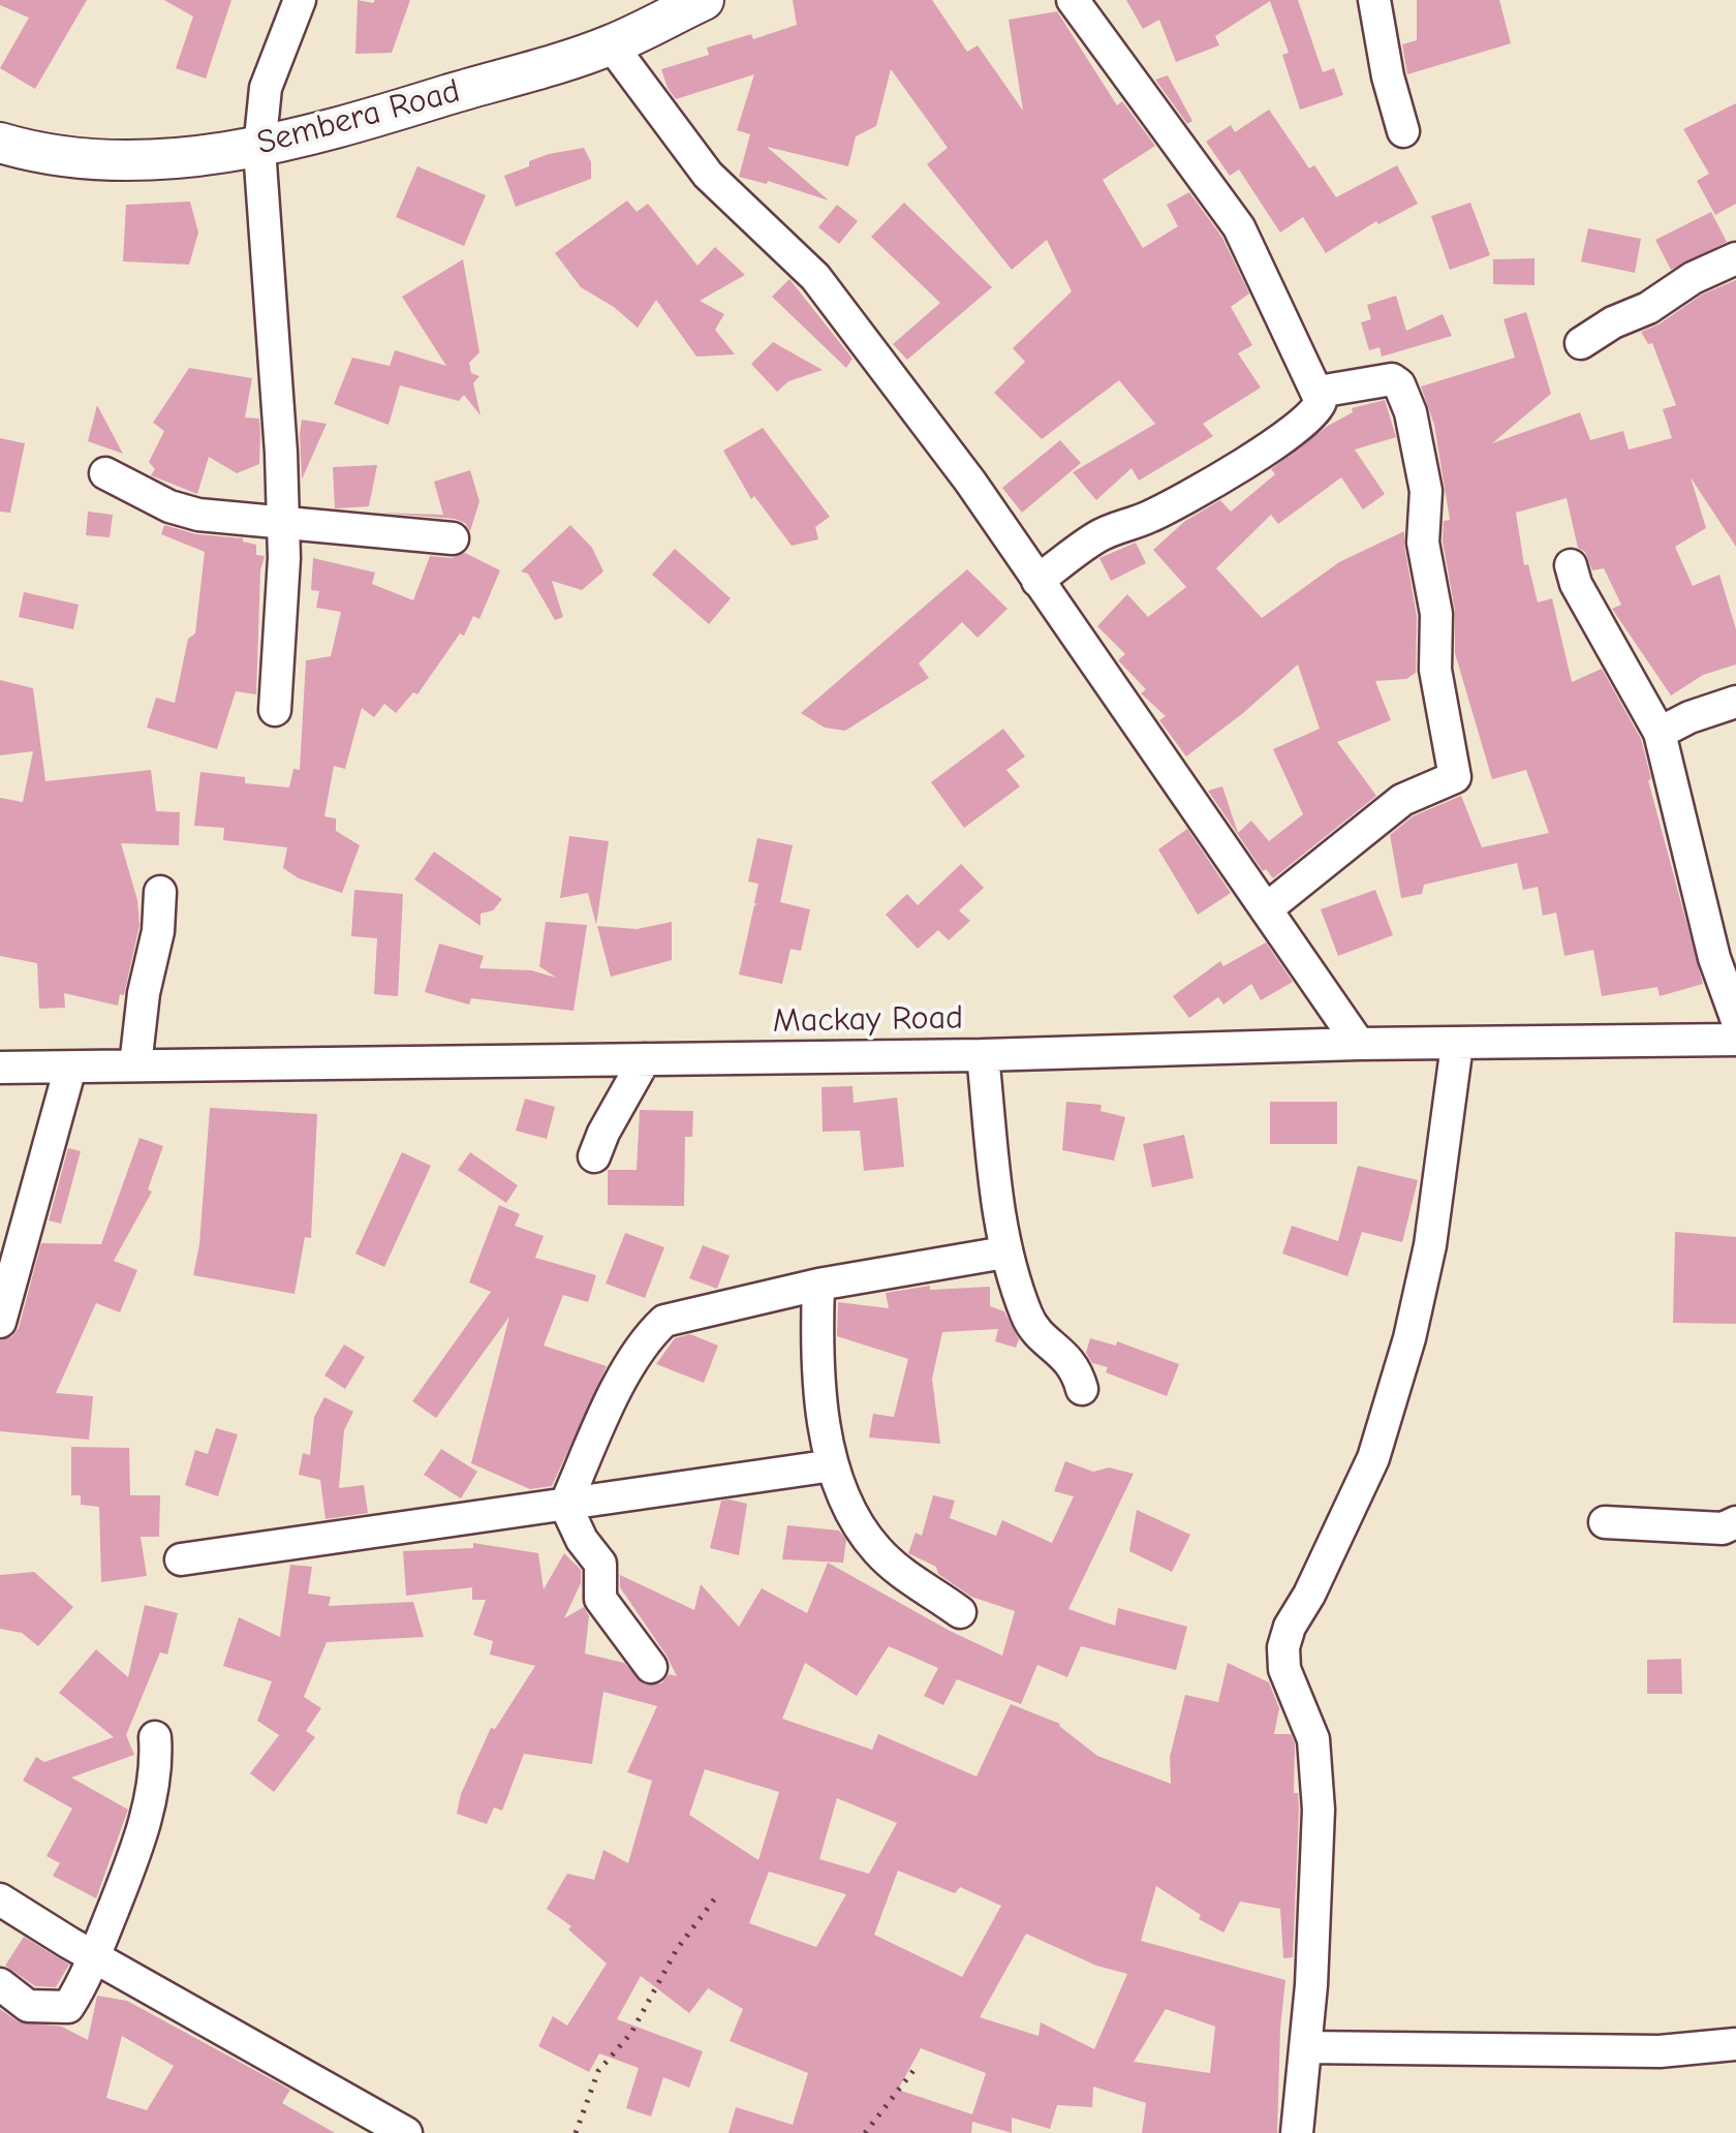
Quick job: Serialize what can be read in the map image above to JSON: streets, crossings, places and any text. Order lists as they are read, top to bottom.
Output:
{
  "streets": {
    "street": ["Sembera Road", "Mackay Road"]
  }
}
